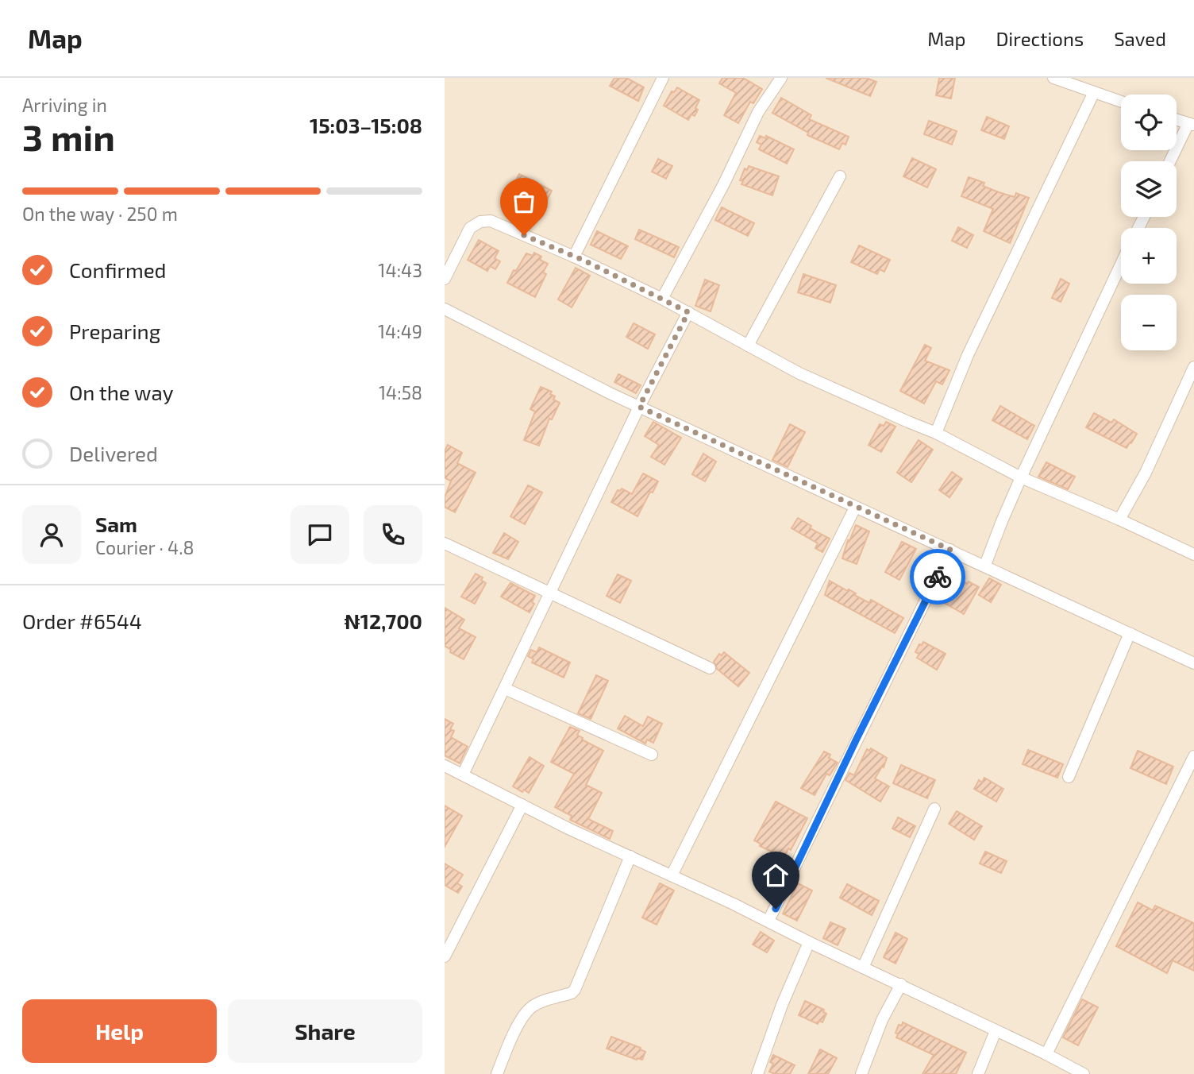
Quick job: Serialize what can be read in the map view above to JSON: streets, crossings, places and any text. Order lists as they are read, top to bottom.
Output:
{
  "page": {
    "header": "Map",
    "nav": ["Map", "Directions", "Saved"],
    "heading": ["3 min", "Arriving in", "15:03–15:08"],
    "panel": [
      "Sam",
      "Courier · 4.8",
      "Order #6544",
      "₦12,700"
    ],
    "map_buttons": ["+", "−"],
    "bar": "On the way · 250 m",
    "list": [
      ["Confirmed", "14:43"],
      ["Preparing", "14:49"],
      ["On the way", "14:58"],
      "Delivered"
    ],
    "buttons": ["Help", "Share"]
  }
}
